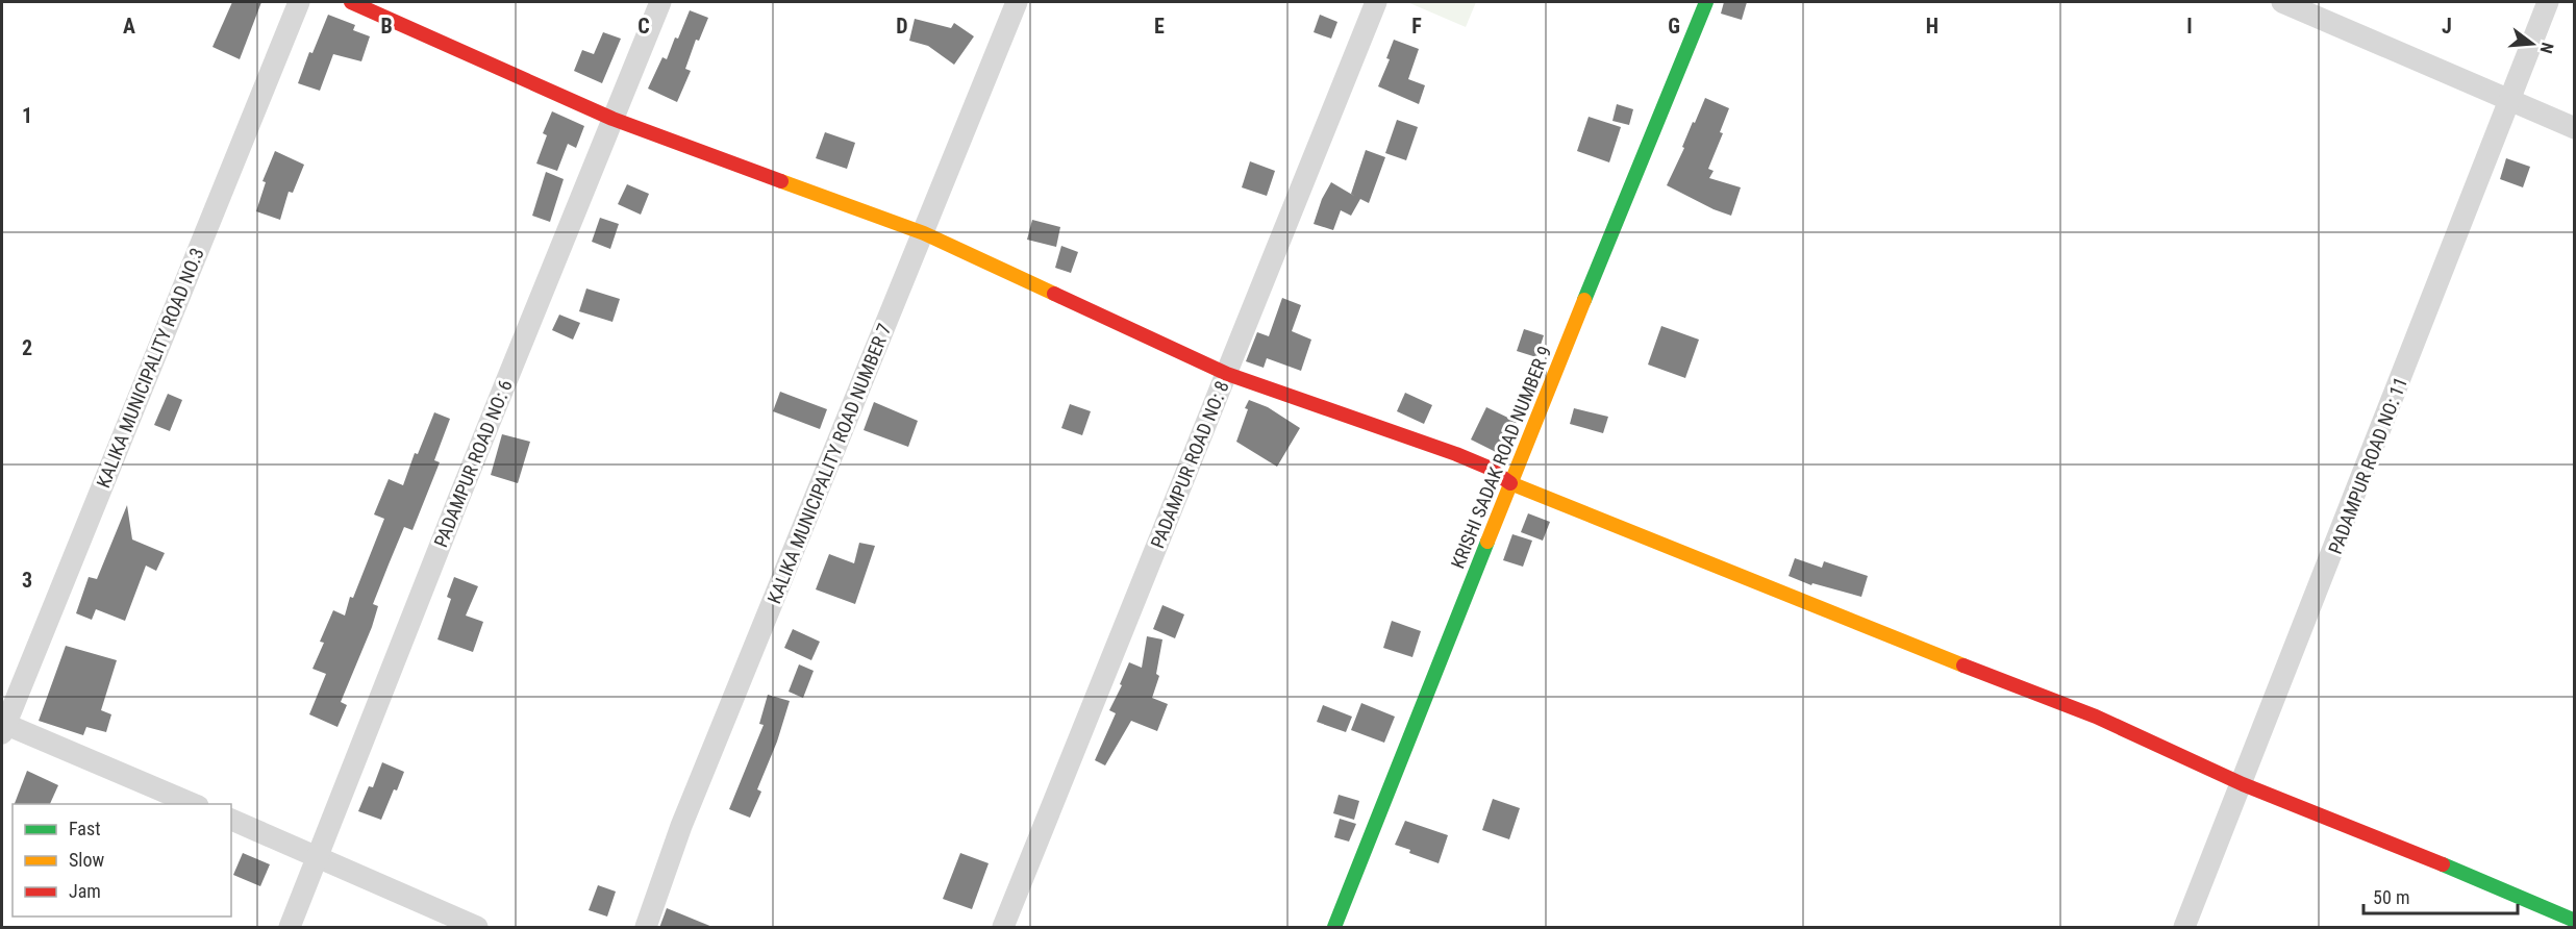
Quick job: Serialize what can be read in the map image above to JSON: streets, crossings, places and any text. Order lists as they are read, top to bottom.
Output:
{
  "streets": {
    "street": [
      "KALIKA MUNICIPALITY ROAD NO.3",
      "KRISHI SADAK ROAD NUMBER 9",
      "PADAMPUR ROAD NO: 6",
      "KALIKA MUNICIPALITY ROAD NUMBER 7",
      "PADAMPUR ROAD NO: 8",
      "PADAMPUR ROAD NO: 11"
    ]
  },
  "legend": ["Fast", "Slow", "Jam"],
  "scale_bar": "50 m",
  "north": "right",
  "grid": {
    "columns": [
      "A",
      "B",
      "C",
      "D",
      "E",
      "F",
      "G",
      "H",
      "I",
      "J"
    ],
    "rows": ["1", "2", "3"]
  }
}
